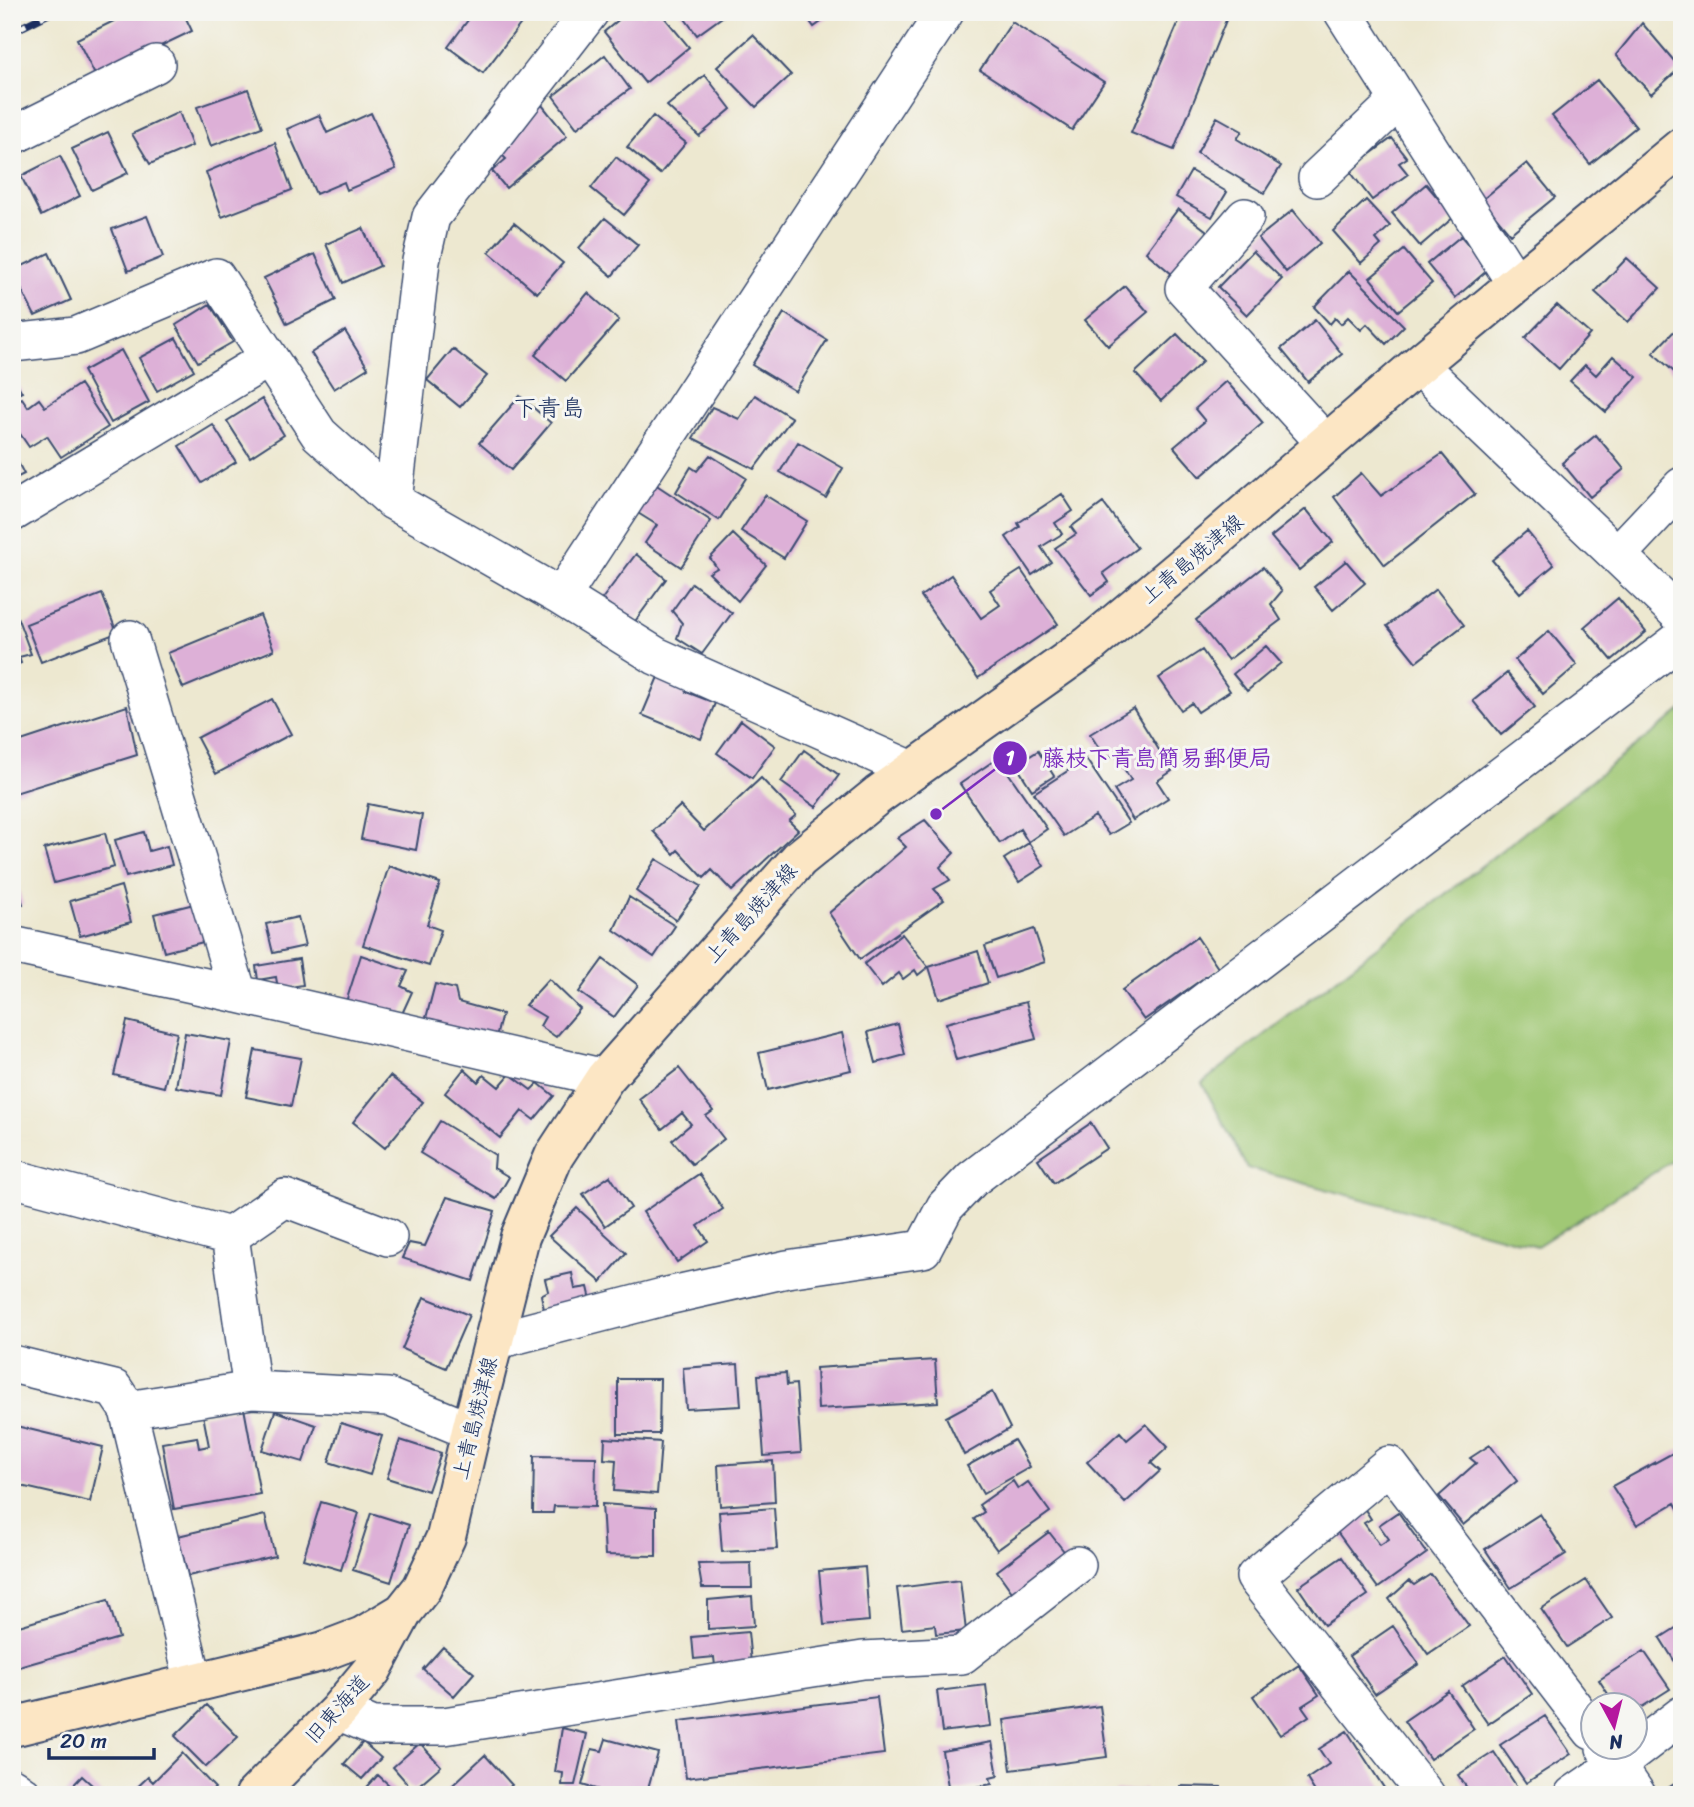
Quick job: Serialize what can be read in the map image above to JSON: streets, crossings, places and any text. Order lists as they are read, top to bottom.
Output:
{
  "streets": {
    "main road": ["上青島焼津線", "旧東海道"]
  },
  "crossings": [
    ["上青島焼津線", "旧東海道"]
  ],
  "districts": ["下青島"],
  "places": ["藤枝下青島簡易郵便局"],
  "scale_bar": "20 m",
  "north": "bottom"
}
